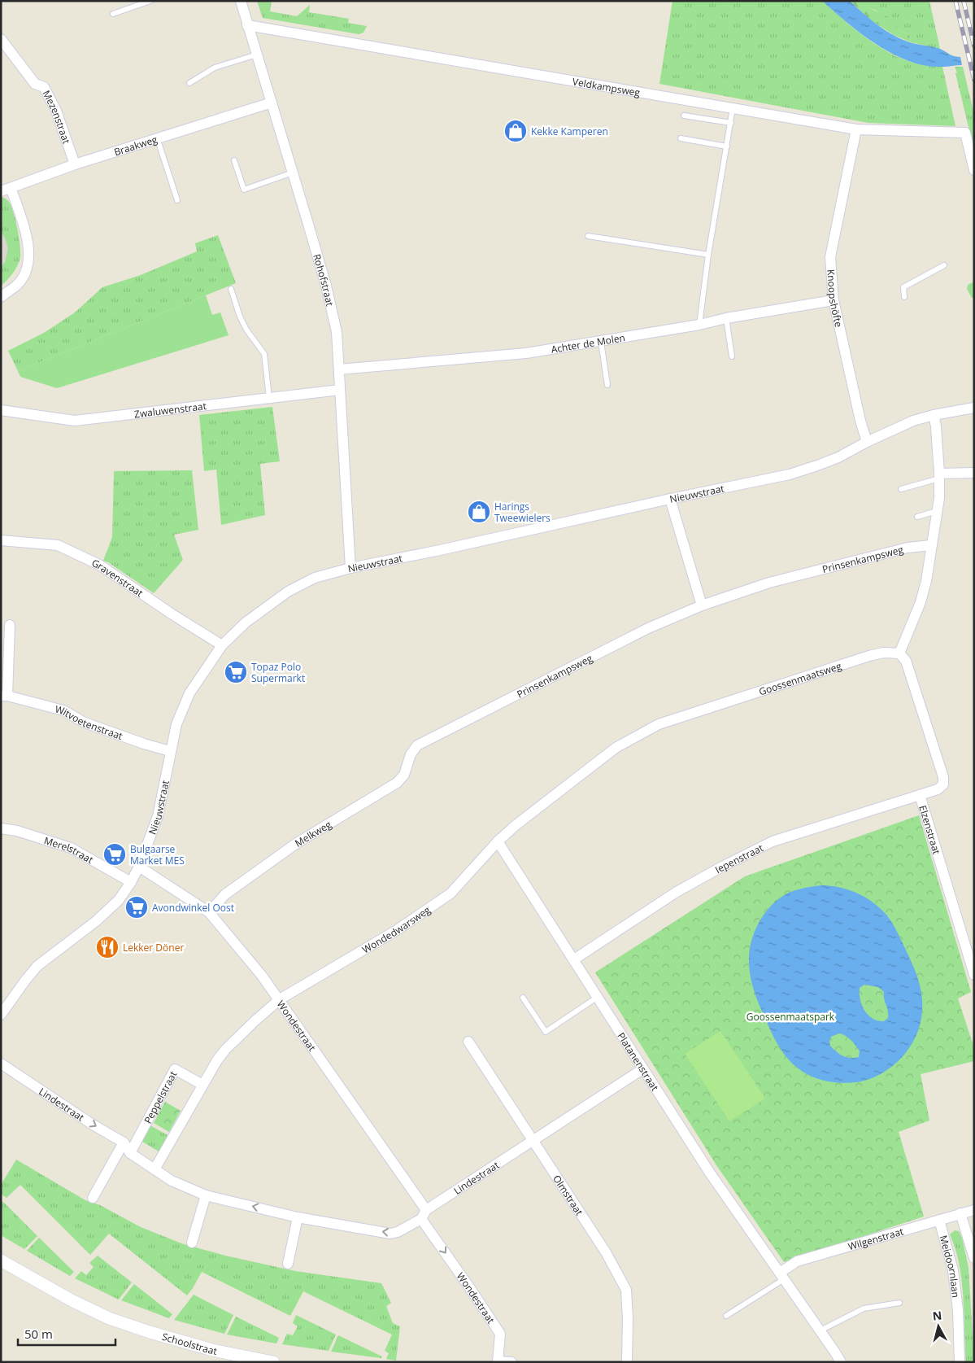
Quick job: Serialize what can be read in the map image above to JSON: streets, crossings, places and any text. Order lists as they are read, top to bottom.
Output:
{
  "streets": {
    "street": [
      "Veldkampsweg",
      "Mezenstraat",
      "Braakweg",
      "Rohofstraat",
      "Knoopshöfte",
      "Achter de Molen",
      "Zwaluwenstraat",
      "Nieuwstraat",
      "Prinsenkampsweg",
      "Gravenstraat",
      "Goossenmaatsweg",
      "Witvoetenstraat",
      "Elzenstraat",
      "Melkweg",
      "Merelstraat",
      "Iepenstraat",
      "Wondedwarsweg",
      "Wondestraat",
      "Platanenstraat",
      "Peppelstraat",
      "Lindestraat",
      "Olmstraat",
      "Wilgenstraat",
      "Meidoornlaan",
      "Schoolstraat"
    ]
  },
  "crossings": [
    ["Veldkampsweg", "Rohofstraat"],
    ["Veldkampsweg", "Knoopshöfte"],
    ["Mezenstraat", "Braakweg"],
    ["Braakweg", "Rohofstraat"],
    ["Rohofstraat", "Achter de Molen"],
    ["Rohofstraat", "Zwaluwenstraat"],
    ["Rohofstraat", "Nieuwstraat"],
    ["Knoopshöfte", "Achter de Molen"],
    ["Knoopshöfte", "Nieuwstraat"],
    ["Nieuwstraat", "Gravenstraat"],
    ["Nieuwstraat", "Witvoetenstraat"],
    ["Nieuwstraat", "Merelstraat"],
    ["Nieuwstraat", "Wondestraat"],
    ["Prinsenkampsweg", "Melkweg"],
    ["Goossenmaatsweg", "Elzenstraat"],
    ["Goossenmaatsweg", "Wondedwarsweg"],
    ["Goossenmaatsweg", "Platanenstraat"],
    ["Elzenstraat", "Iepenstraat"],
    ["Melkweg", "Wondestraat"],
    ["Iepenstraat", "Platanenstraat"],
    ["Wondedwarsweg", "Wondestraat"],
    ["Wondedwarsweg", "Platanenstraat"],
    ["Wondestraat", "Lindestraat"],
    ["Platanenstraat", "Lindestraat"],
    ["Platanenstraat", "Wilgenstraat"],
    ["Peppelstraat", "Lindestraat"],
    ["Lindestraat", "Olmstraat"],
    ["Wilgenstraat", "Meidoornlaan"]
  ],
  "parks": ["Goossenmaatspark"],
  "places": {
    "shop": ["Kekke Kamperen", "Harings Tweewielers"],
    "supermarket": ["Topaz Polo Supermarkt", "Bulgaarse Market MES", "Avondwinkel Oost"],
    "restaurant": ["Lekker Döner"]
  },
  "scale_bar": "50 m",
  "north": "top"
}
